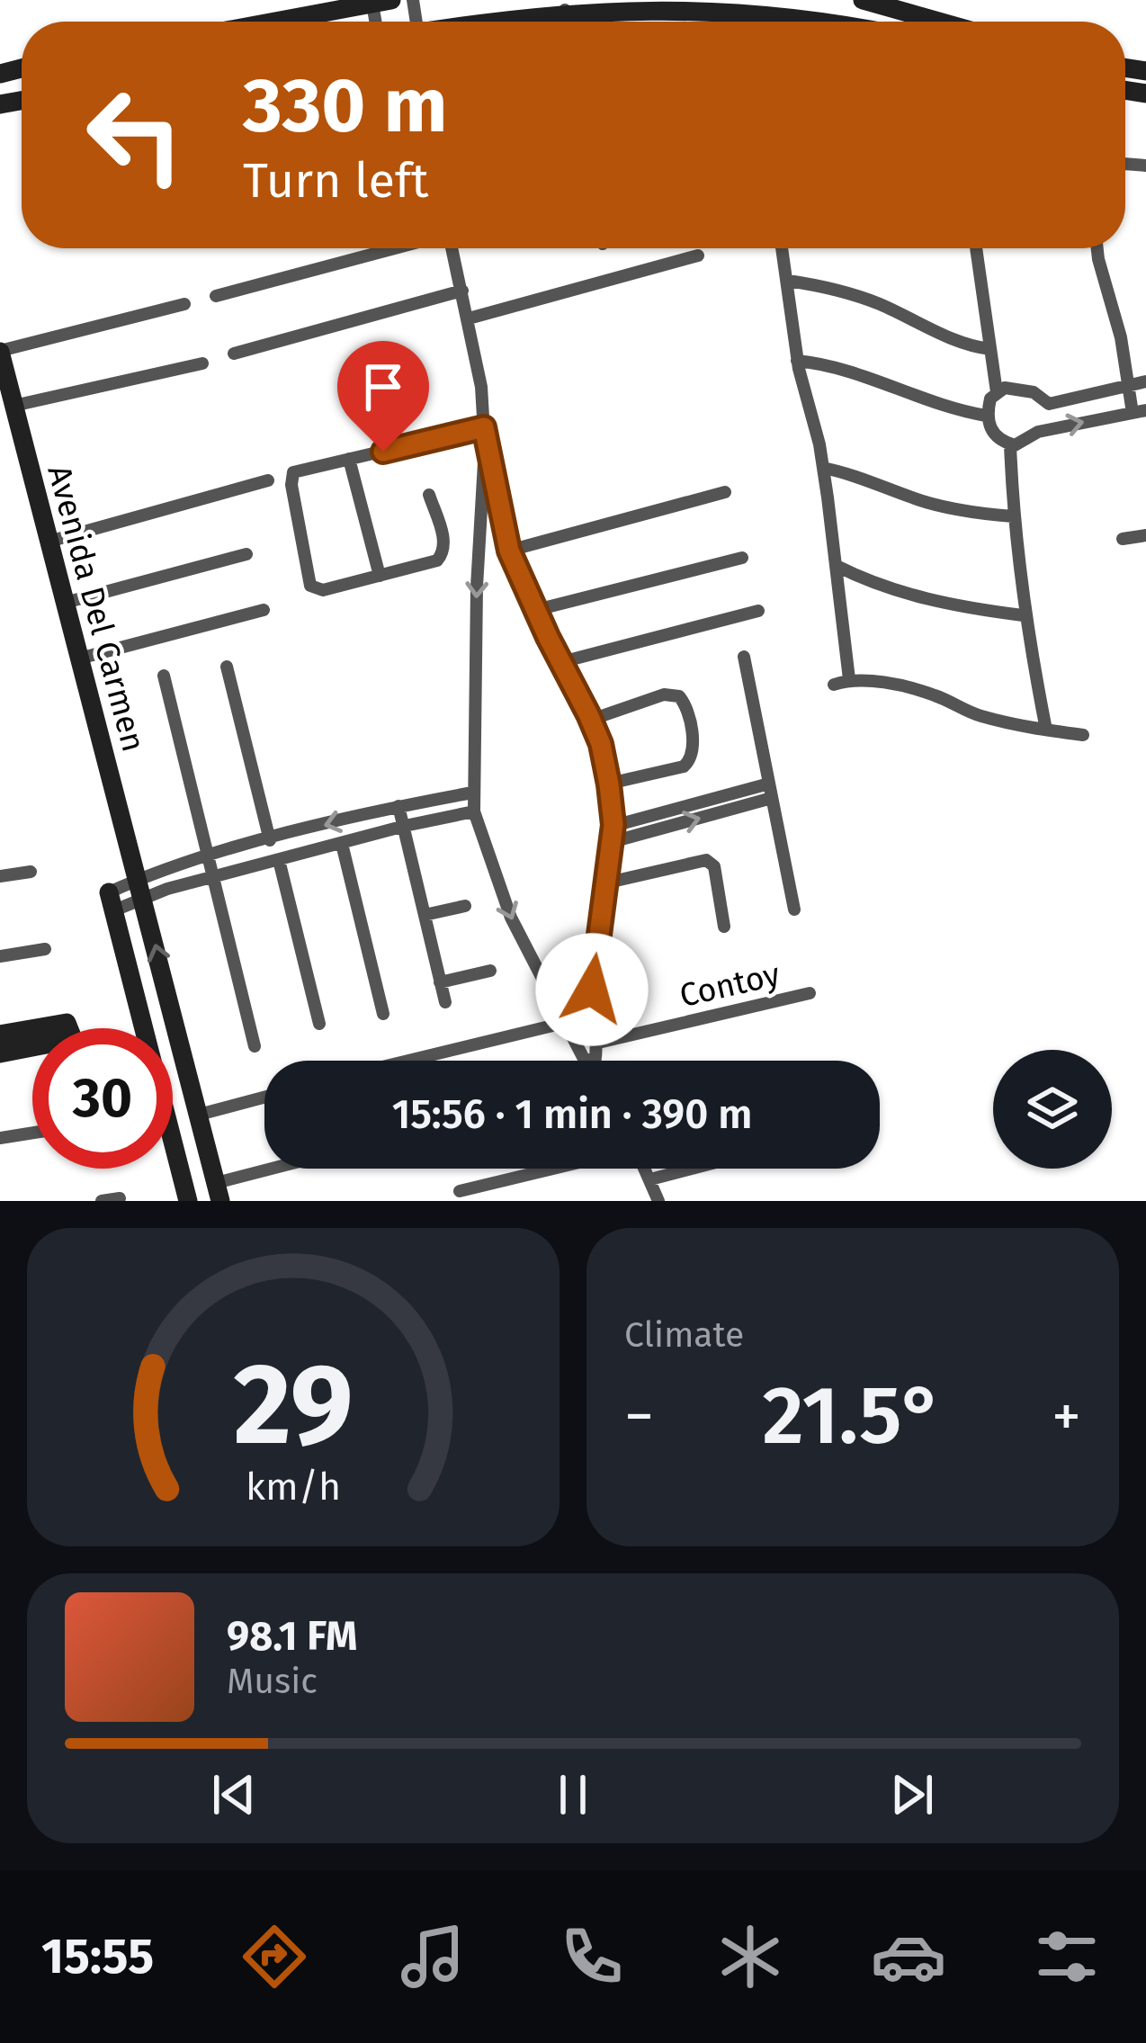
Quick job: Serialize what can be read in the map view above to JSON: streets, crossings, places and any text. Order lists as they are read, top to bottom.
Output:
{
  "streets": {
    "main road": ["Avenida Del Carmen"],
    "street": ["Contoy"]
  },
  "page": {
    "turn": ["330 m", "Turn left"],
    "limit": "30",
    "trip": "15:56 · 1 min · 390 m",
    "tile": "Climate",
    "heat": ["−", "21.5°", "+"],
    "song": ["98.1 FM", "Music"],
    "tabs": "15:55",
    "gauge": ["29", "km/h"]
  }
}
